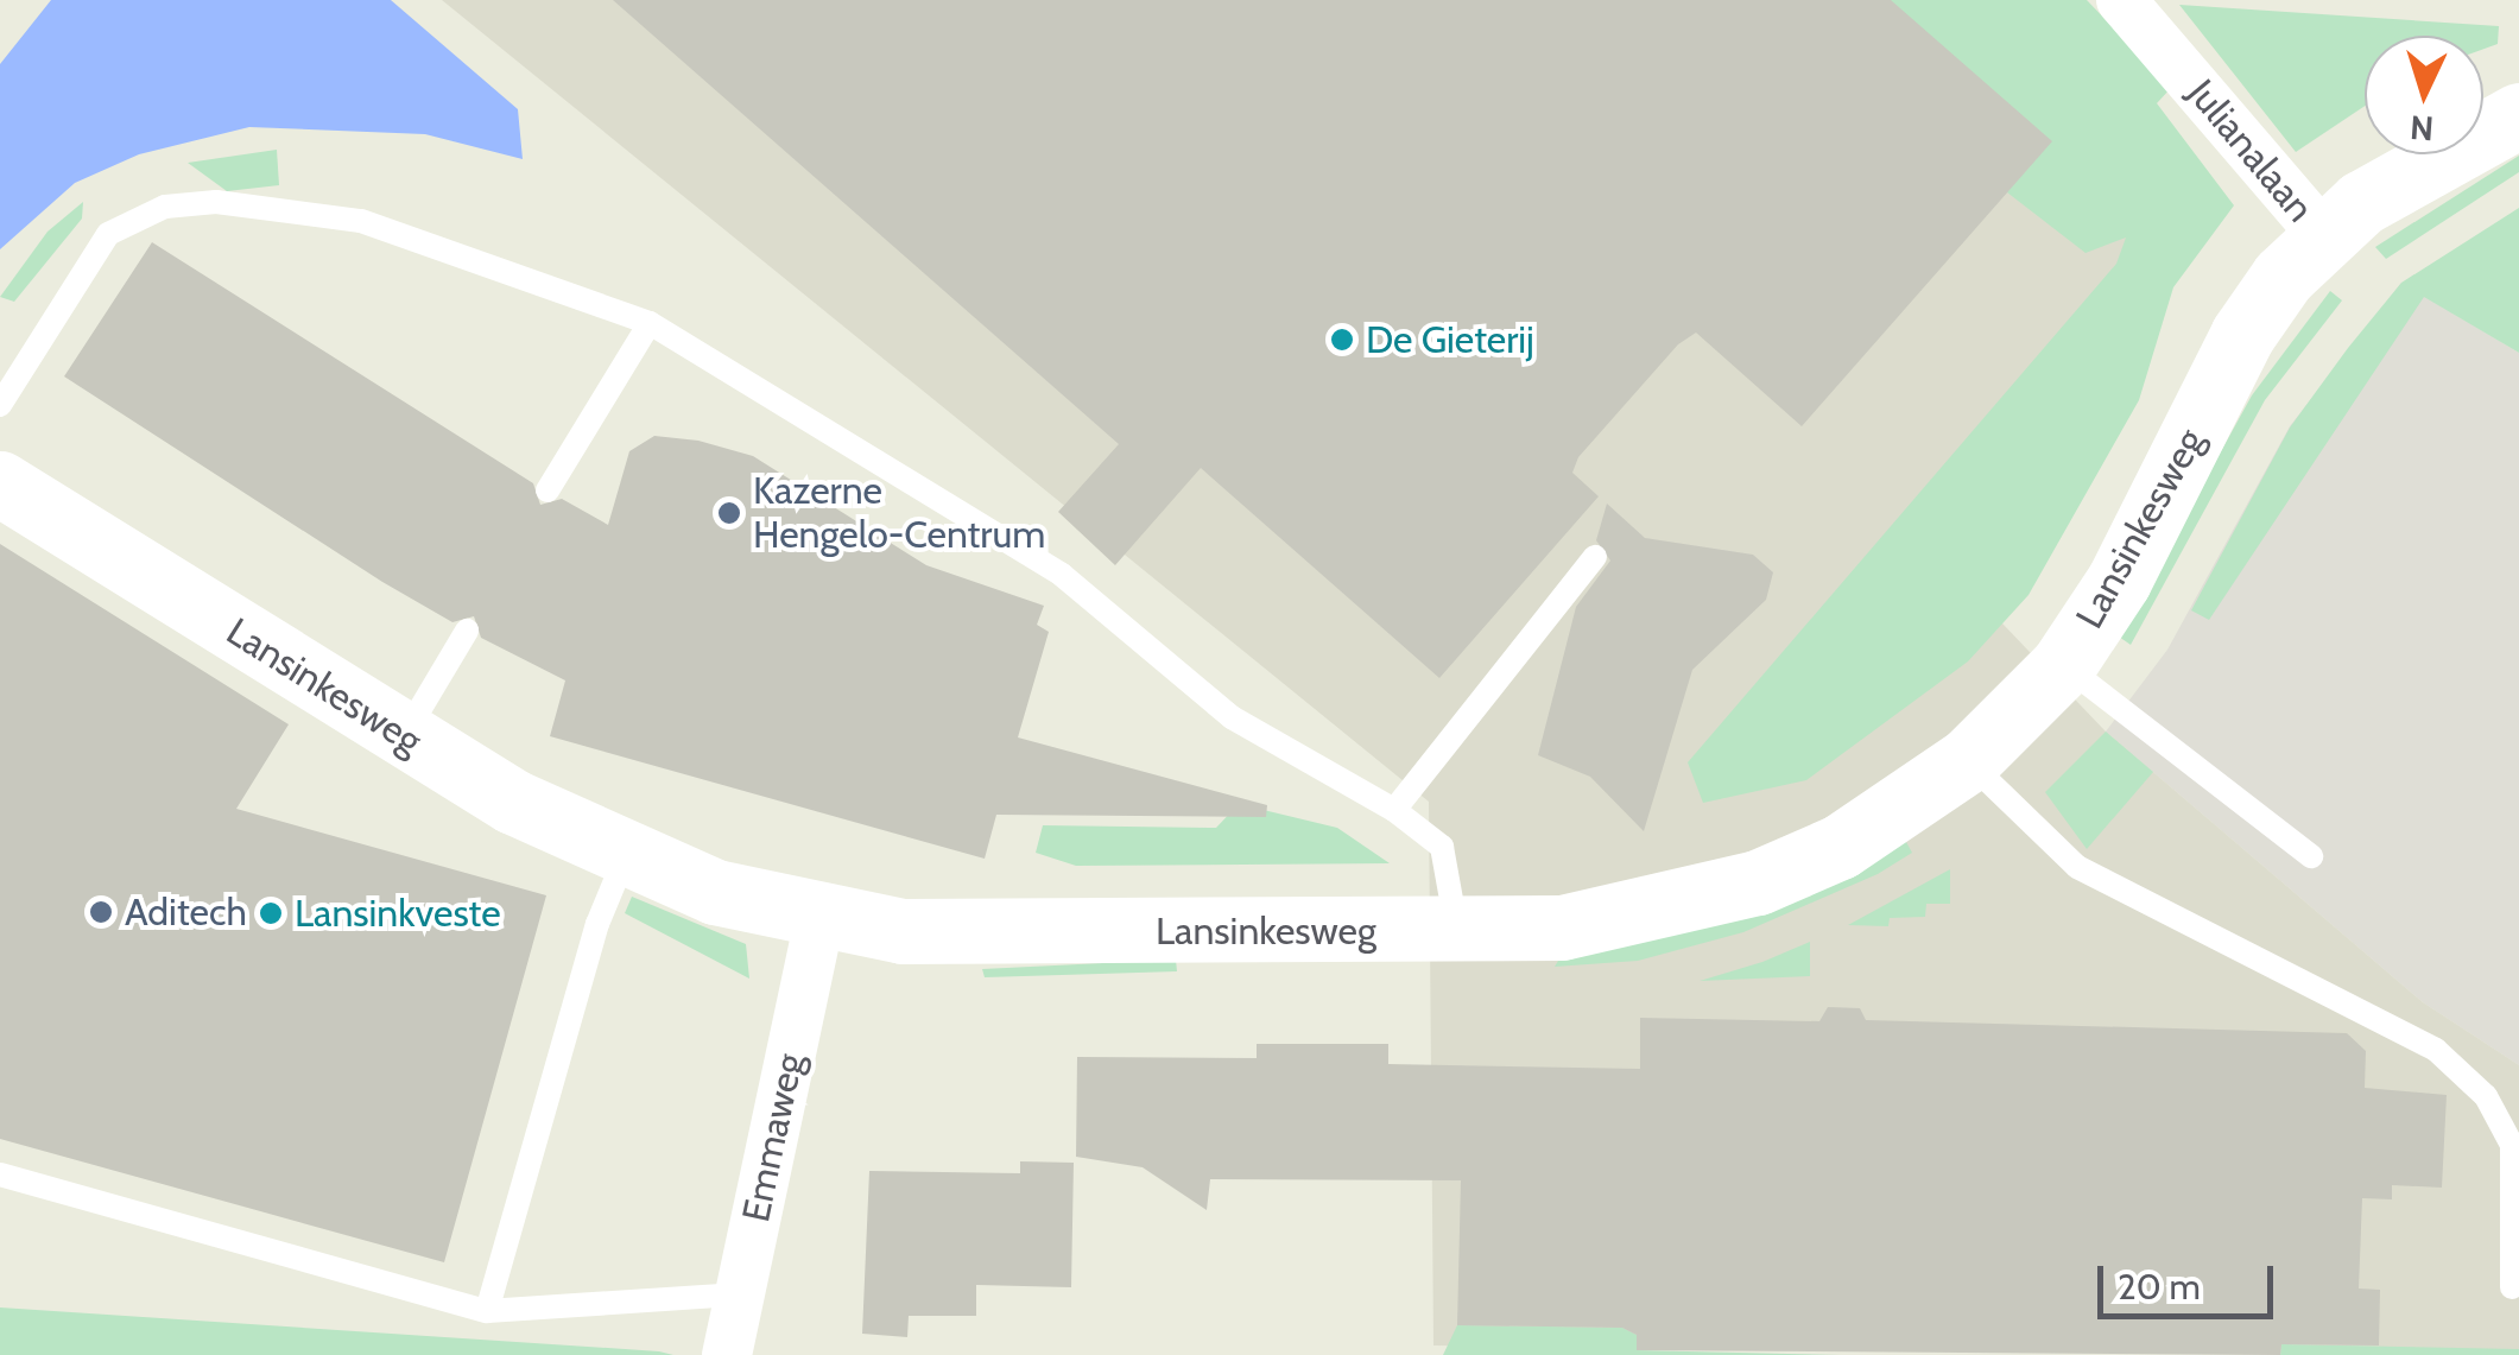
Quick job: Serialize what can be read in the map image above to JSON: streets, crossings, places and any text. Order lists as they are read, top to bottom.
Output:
{
  "streets": {
    "main road": ["Julianalaan", "Lansinkesweg"],
    "street": ["Emmaweg"]
  },
  "crossings": [
    ["Julianalaan", "Lansinkesweg"],
    ["Lansinkesweg", "Emmaweg"]
  ],
  "places": [
    "De Gieterij",
    "Kazerne Hengelo-Centrum",
    "Aditech",
    "Lansinkveste"
  ],
  "scale_bar": "20 m",
  "north": "bottom"
}
